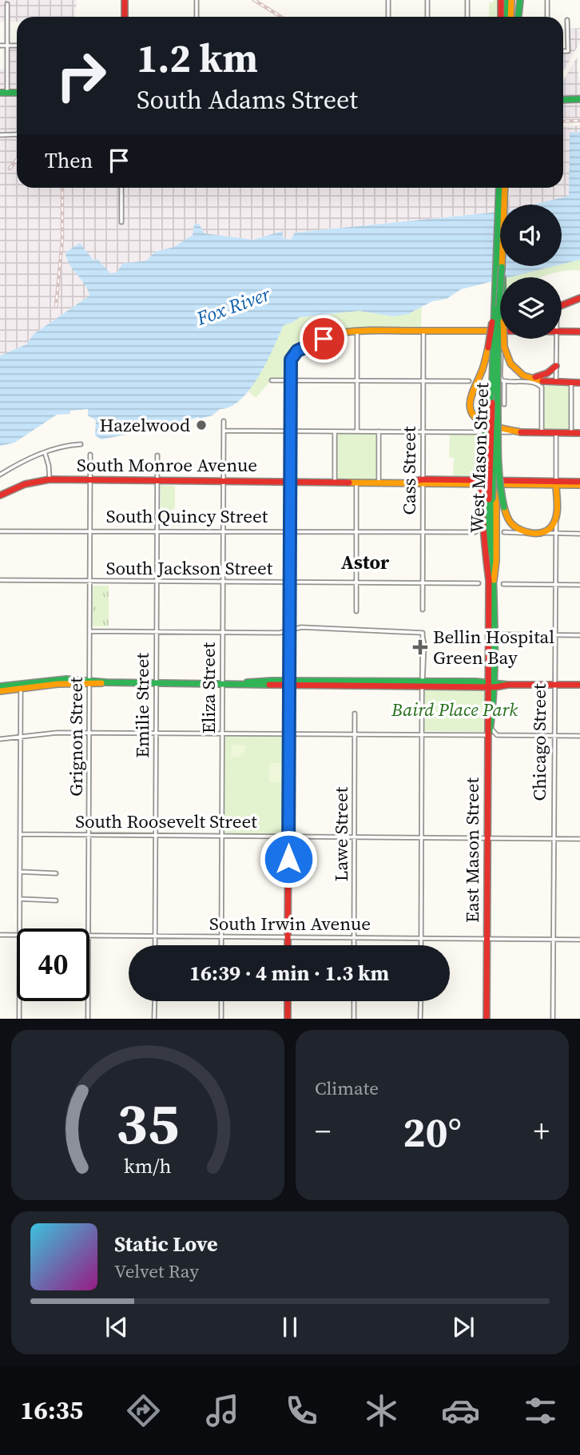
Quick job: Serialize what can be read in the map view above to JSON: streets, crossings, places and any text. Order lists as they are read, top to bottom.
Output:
{
  "streets": {
    "main road": [
      "West Mason Street",
      "South Monroe Avenue",
      "Chicago Street",
      "East Mason Street"
    ],
    "street": [
      "Cass Street",
      "South Quincy Street",
      "South Jackson Street",
      "Eliza Street",
      "Emilie Street",
      "Grignon Street",
      "South Roosevelt Street",
      "Lawe Street",
      "South Irwin Avenue"
    ]
  },
  "crossings": [
    ["West Mason Street", "East Mason Street"],
    ["South Monroe Avenue", "Cass Street"],
    ["South Monroe Avenue", "Eliza Street"],
    ["South Monroe Avenue", "Emilie Street"],
    ["South Monroe Avenue", "Grignon Street"],
    ["South Monroe Avenue", "Chicago Street"],
    ["Cass Street", "South Quincy Street"],
    ["Cass Street", "South Jackson Street"],
    ["South Quincy Street", "Eliza Street"],
    ["South Quincy Street", "Emilie Street"],
    ["South Quincy Street", "Grignon Street"],
    ["South Jackson Street", "Eliza Street"],
    ["South Jackson Street", "Emilie Street"],
    ["South Jackson Street", "Grignon Street"],
    ["Eliza Street", "South Roosevelt Street"],
    ["Eliza Street", "South Irwin Avenue"],
    ["Emilie Street", "South Roosevelt Street"],
    ["Emilie Street", "South Irwin Avenue"],
    ["Grignon Street", "South Roosevelt Street"],
    ["Chicago Street", "South Roosevelt Street"],
    ["Chicago Street", "South Irwin Avenue"],
    ["South Roosevelt Street", "Lawe Street"],
    ["South Roosevelt Street", "East Mason Street"],
    ["Lawe Street", "South Irwin Avenue"],
    ["East Mason Street", "South Irwin Avenue"]
  ],
  "districts": ["Astor"],
  "water": ["Fox River"],
  "parks": ["Baird Place Park"],
  "places": {
    "other": ["Hazelwood"],
    "health": ["Bellin Hospital Green Bay"]
  },
  "page": {
    "turn": ["1.2 km", "South Adams Street"],
    "then": "Then",
    "limit": "40",
    "trip": "16:39 · 4 min · 1.3 km",
    "tile": "Climate",
    "heat": ["−", "20°", "+"],
    "song": ["Static Love", "Velvet Ray"],
    "tabs": "16:35",
    "gauge": ["35", "km/h"]
  }
}
